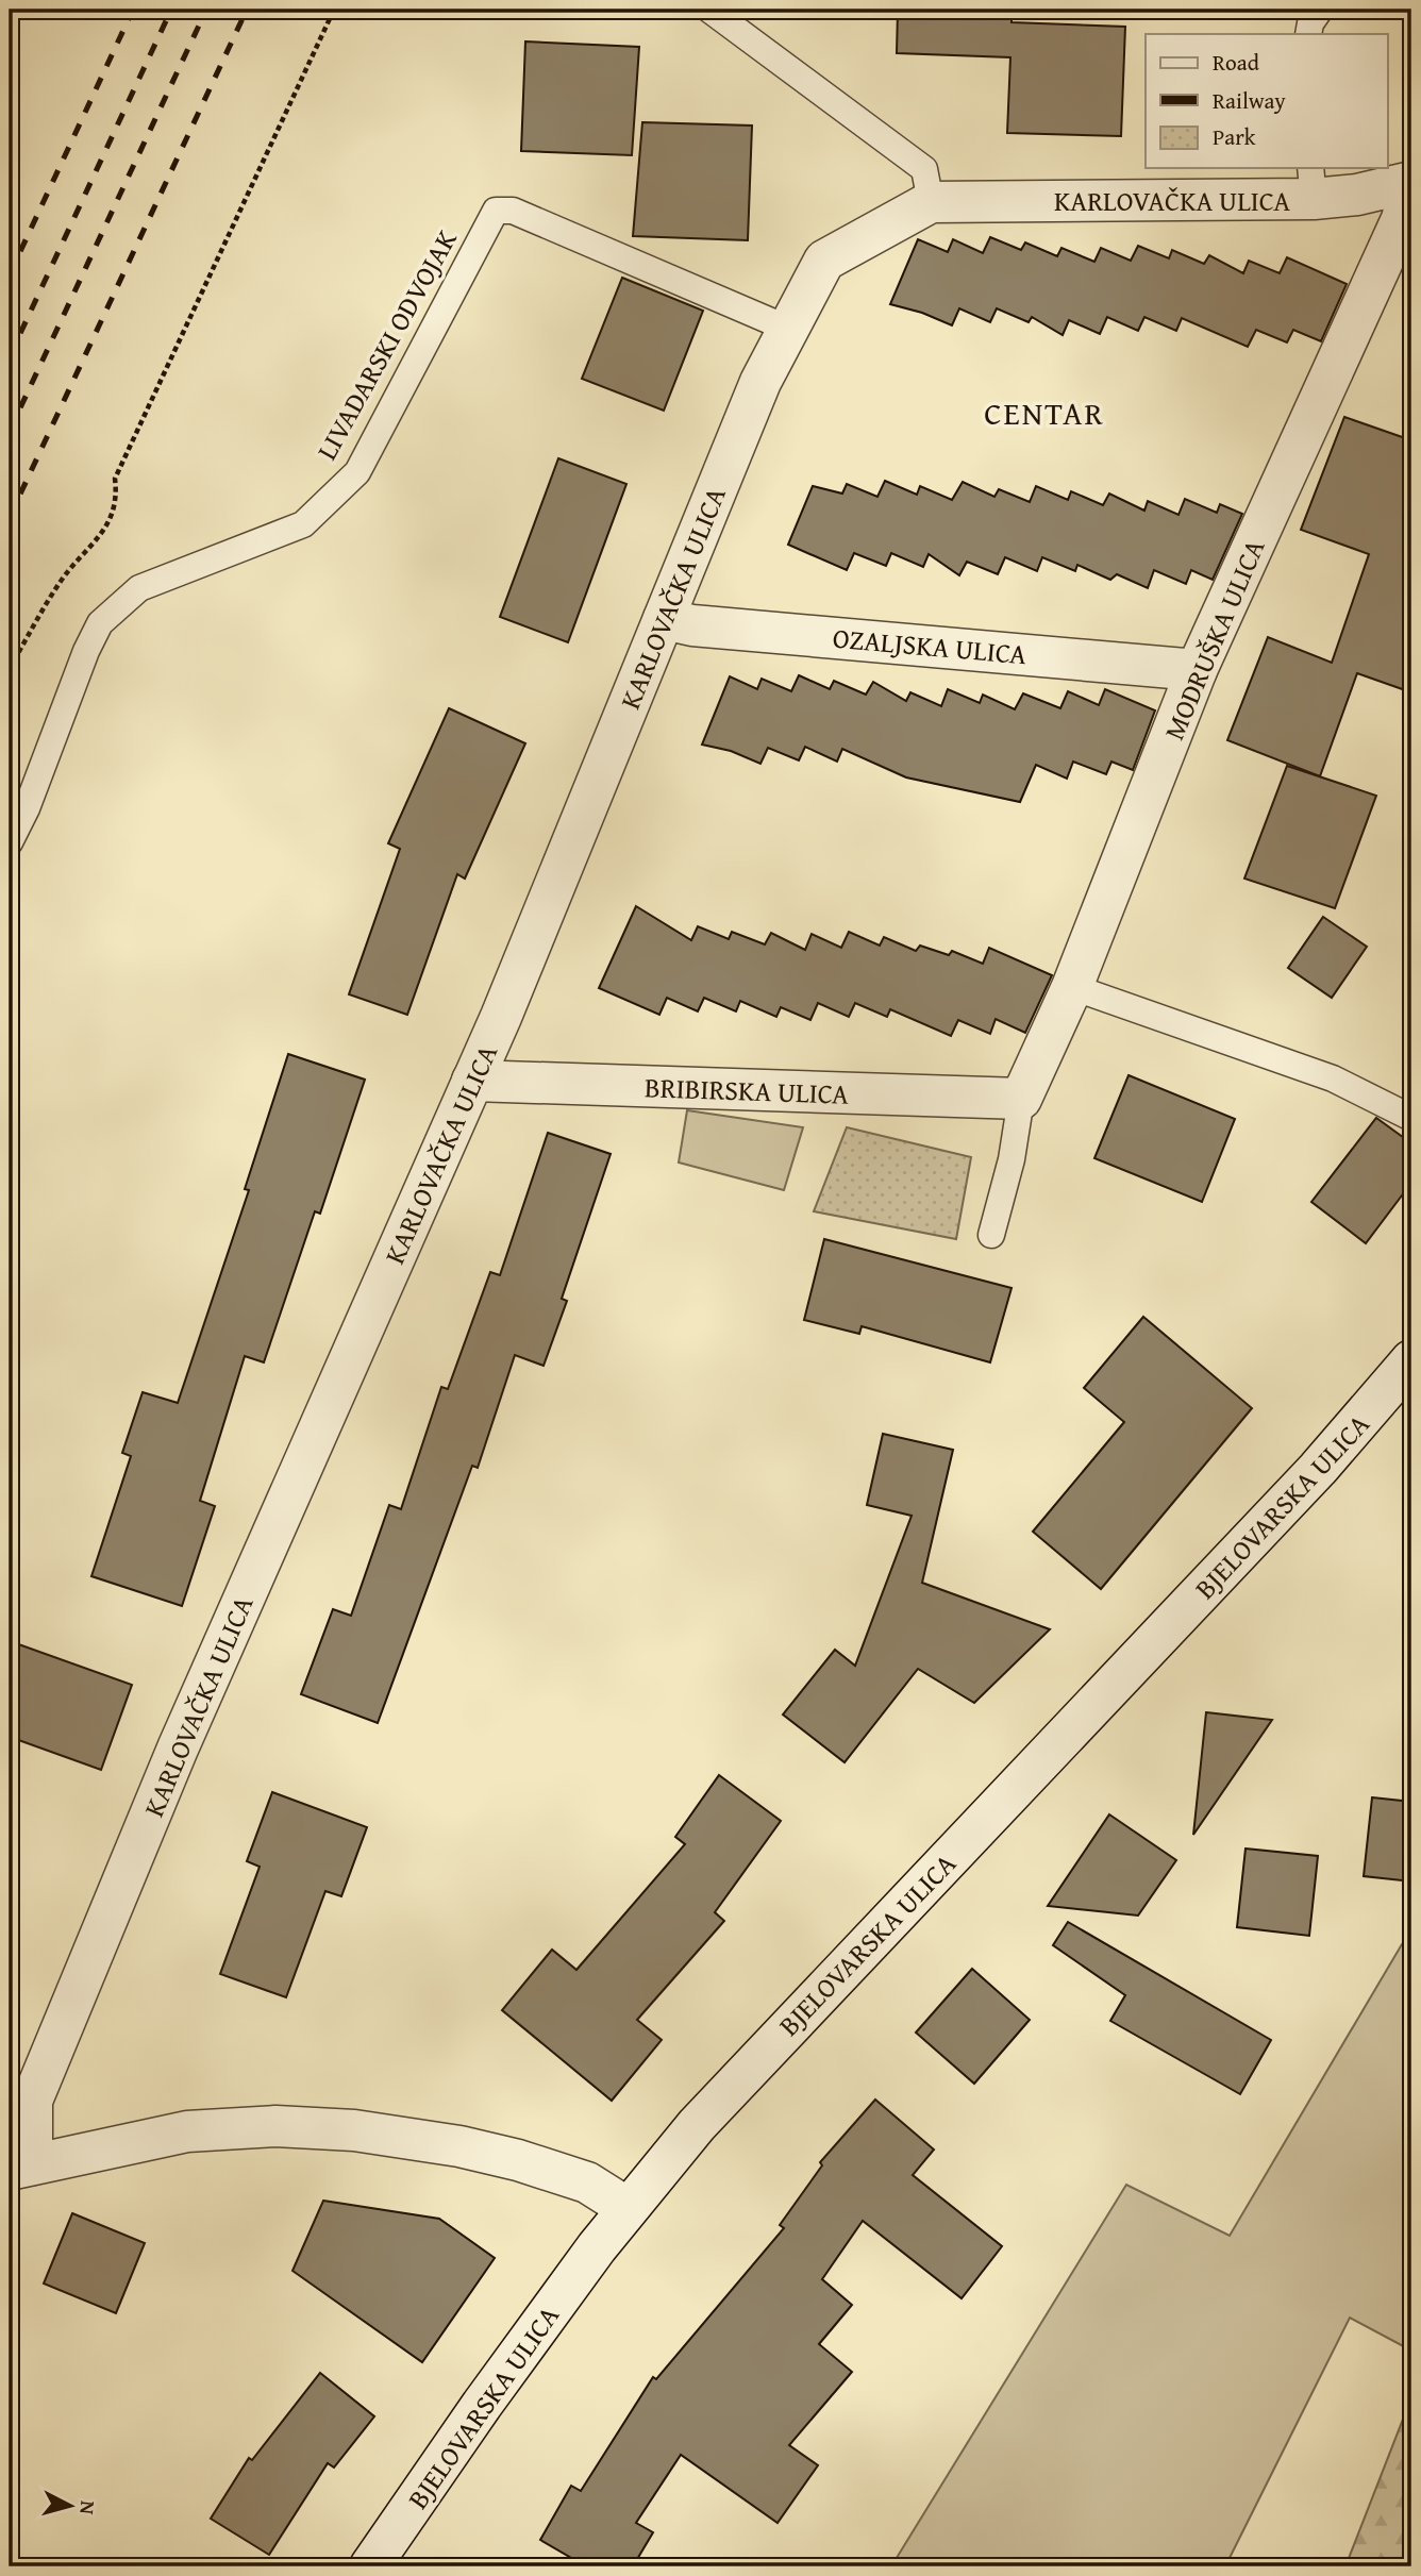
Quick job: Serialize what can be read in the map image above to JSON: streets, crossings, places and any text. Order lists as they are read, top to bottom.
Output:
{
  "streets": {
    "street": [
      "KARLOVAČKA ULICA",
      "MODRUŠKA ULICA",
      "OZALJSKA ULICA",
      "BRIBIRSKA ULICA",
      "BJELOVARSKA ULICA"
    ],
    "lane": ["LIVADARSKI ODVOJAK"]
  },
  "crossings": [
    ["KARLOVAČKA ULICA", "LIVADARSKI ODVOJAK"],
    ["KARLOVAČKA ULICA", "MODRUŠKA ULICA"],
    ["KARLOVAČKA ULICA", "OZALJSKA ULICA"],
    ["KARLOVAČKA ULICA", "BRIBIRSKA ULICA"],
    ["MODRUŠKA ULICA", "OZALJSKA ULICA"],
    ["MODRUŠKA ULICA", "BRIBIRSKA ULICA"]
  ],
  "districts": ["CENTAR"],
  "legend": ["Road", "Railway", "Park"],
  "north": "right"
}
